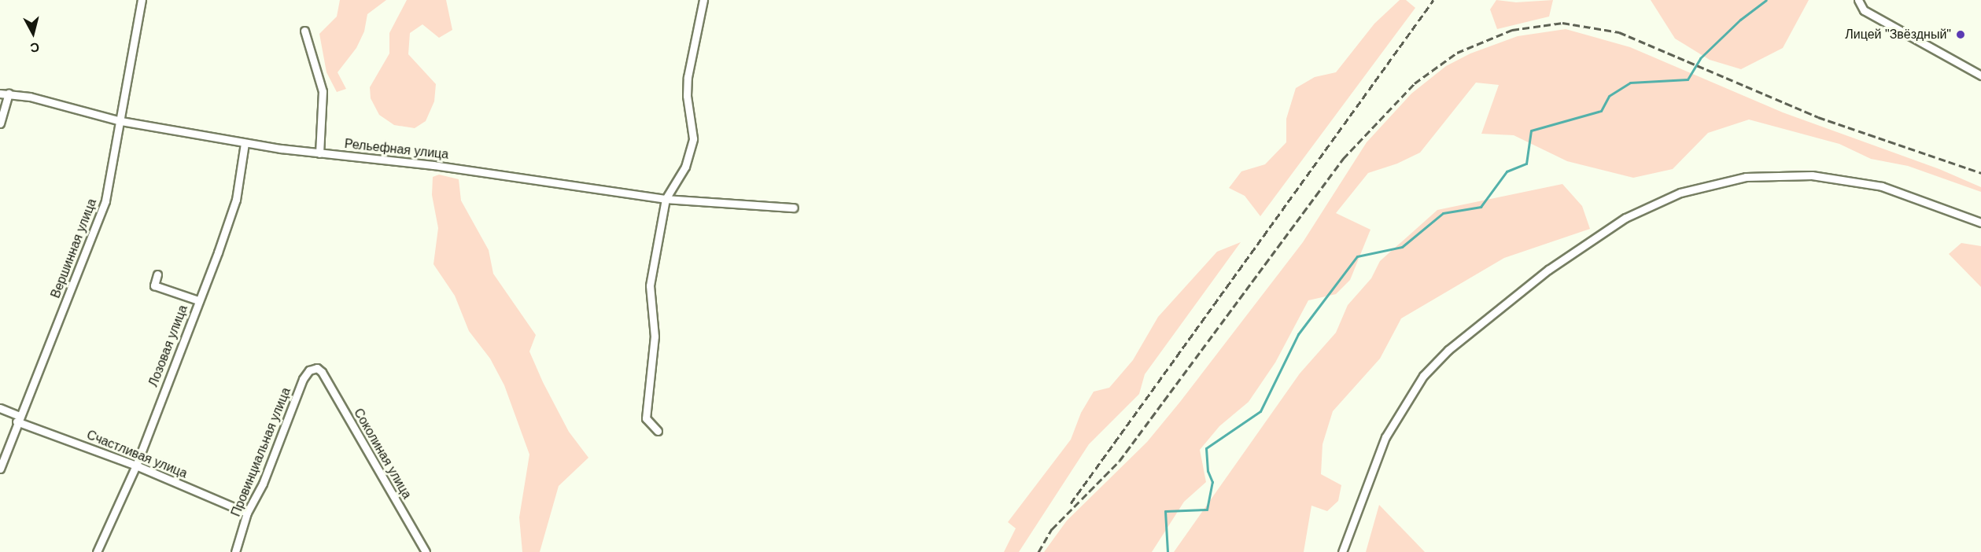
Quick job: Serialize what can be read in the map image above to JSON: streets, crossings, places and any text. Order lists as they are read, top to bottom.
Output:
{
  "streets": {
    "street": [
      "Рельефная улица",
      "Вершинная улица",
      "Лозовая улица",
      "Провинциальная улица",
      "Соколиная улица",
      "Счастливая улица"
    ]
  },
  "crossings": [
    ["Рельефная улица", "Вершинная улица"],
    ["Рельефная улица", "Лозовая улица"],
    ["Вершинная улица", "Счастливая улица"],
    ["Лозовая улица", "Счастливая улица"],
    ["Провинциальная улица", "Соколиная улица"],
    ["Провинциальная улица", "Счастливая улица"]
  ],
  "places": ["Лицей \"Звёздный\""],
  "north": "bottom"
}
